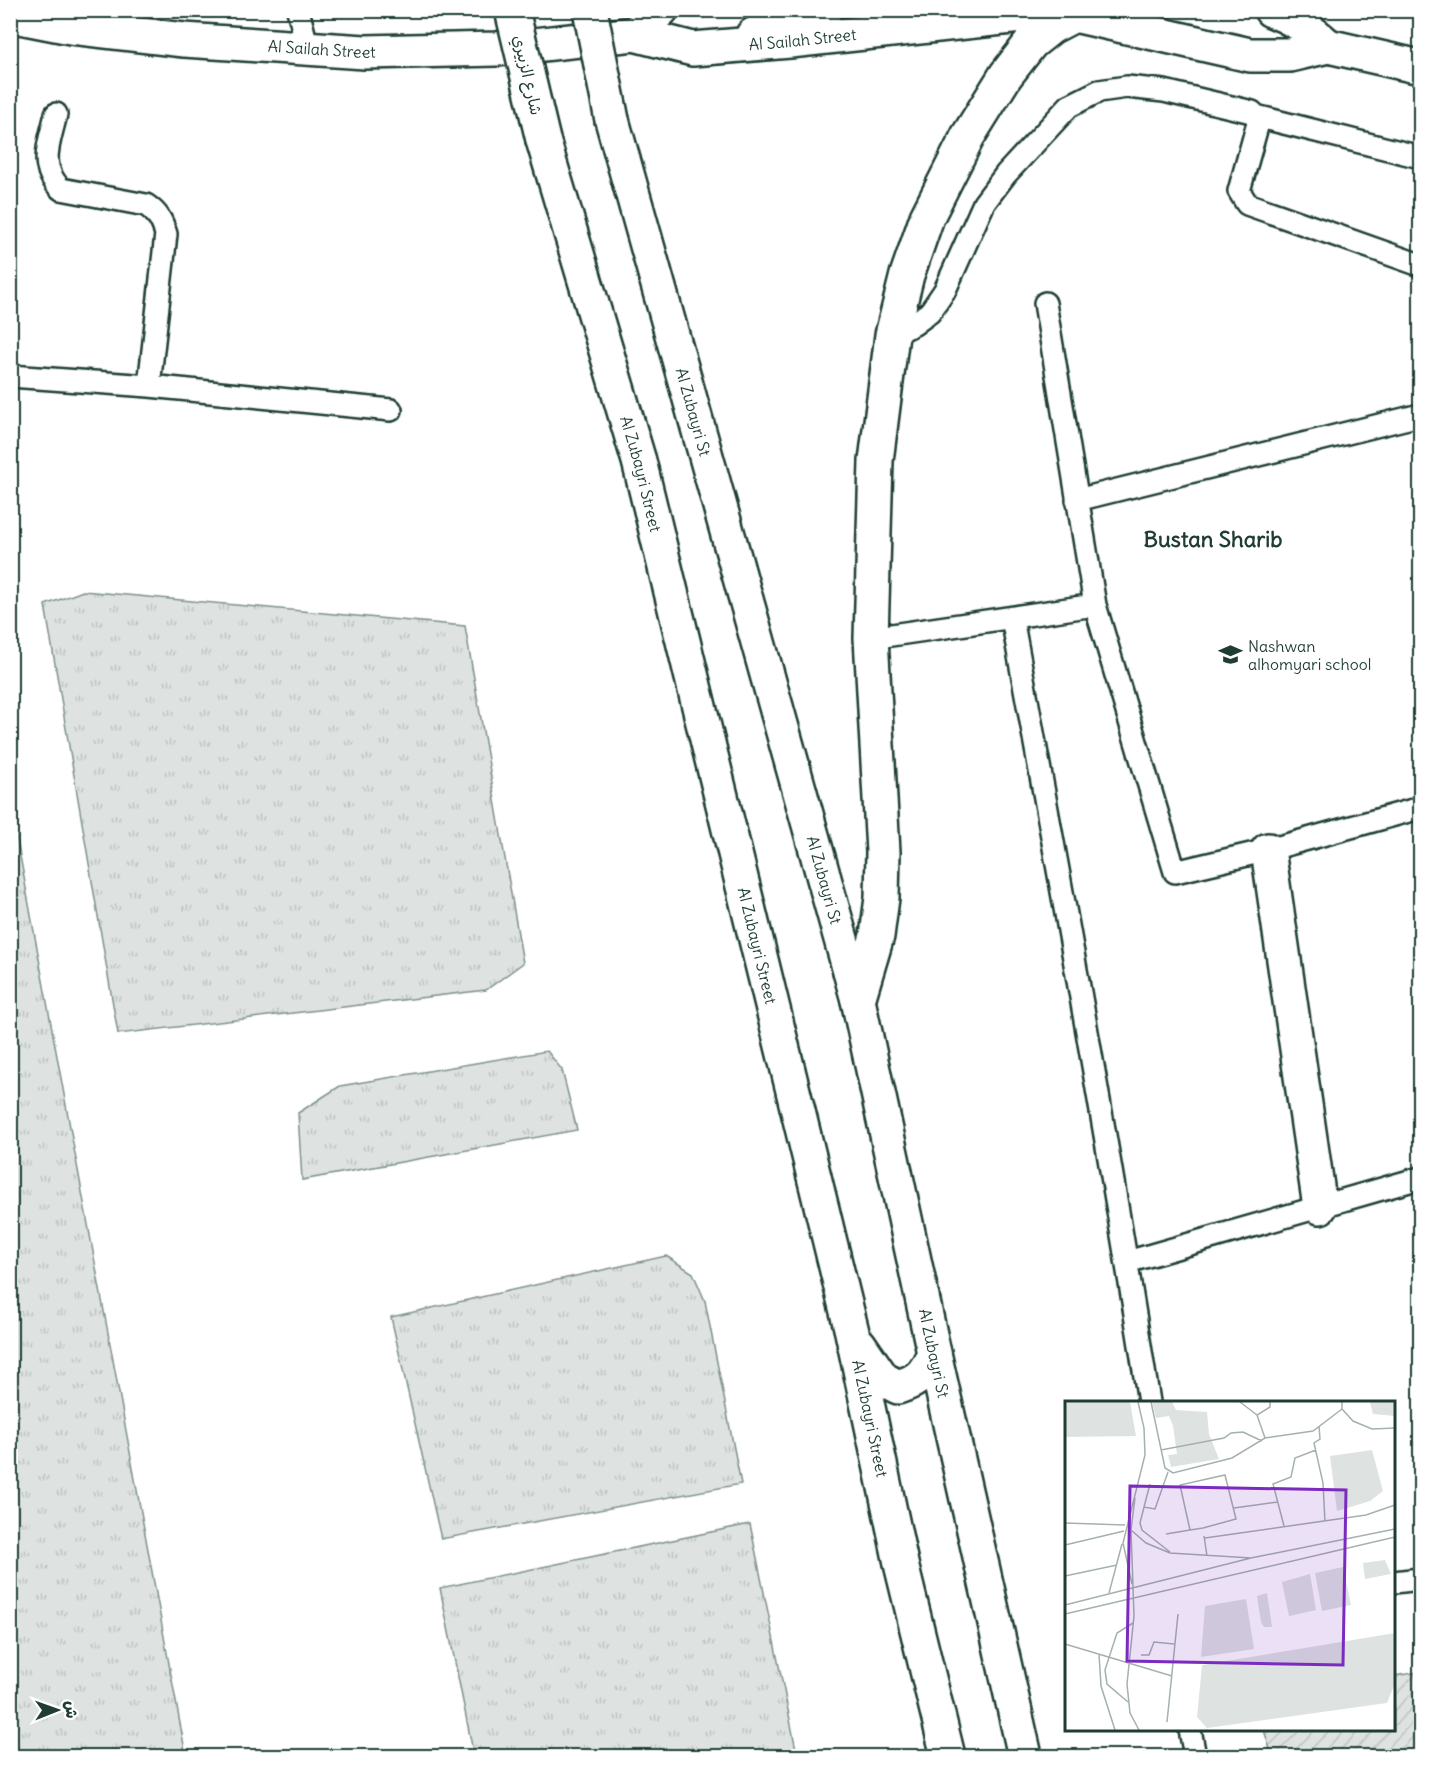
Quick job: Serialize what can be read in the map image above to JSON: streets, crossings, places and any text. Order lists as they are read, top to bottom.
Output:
{
  "streets": {
    "main road": [
      "Al Sailah Street",
      "شارع الزبيري",
      "Al Zubayri St",
      "Al Zubayri Street"
    ]
  },
  "crossings": [
    ["شارع الزبيري", "Al Zubayri Street"]
  ],
  "districts": ["Bustan Sharib"],
  "places": {
    "school or university": ["Nashwan alhomyari school"]
  },
  "north": "right"
}
